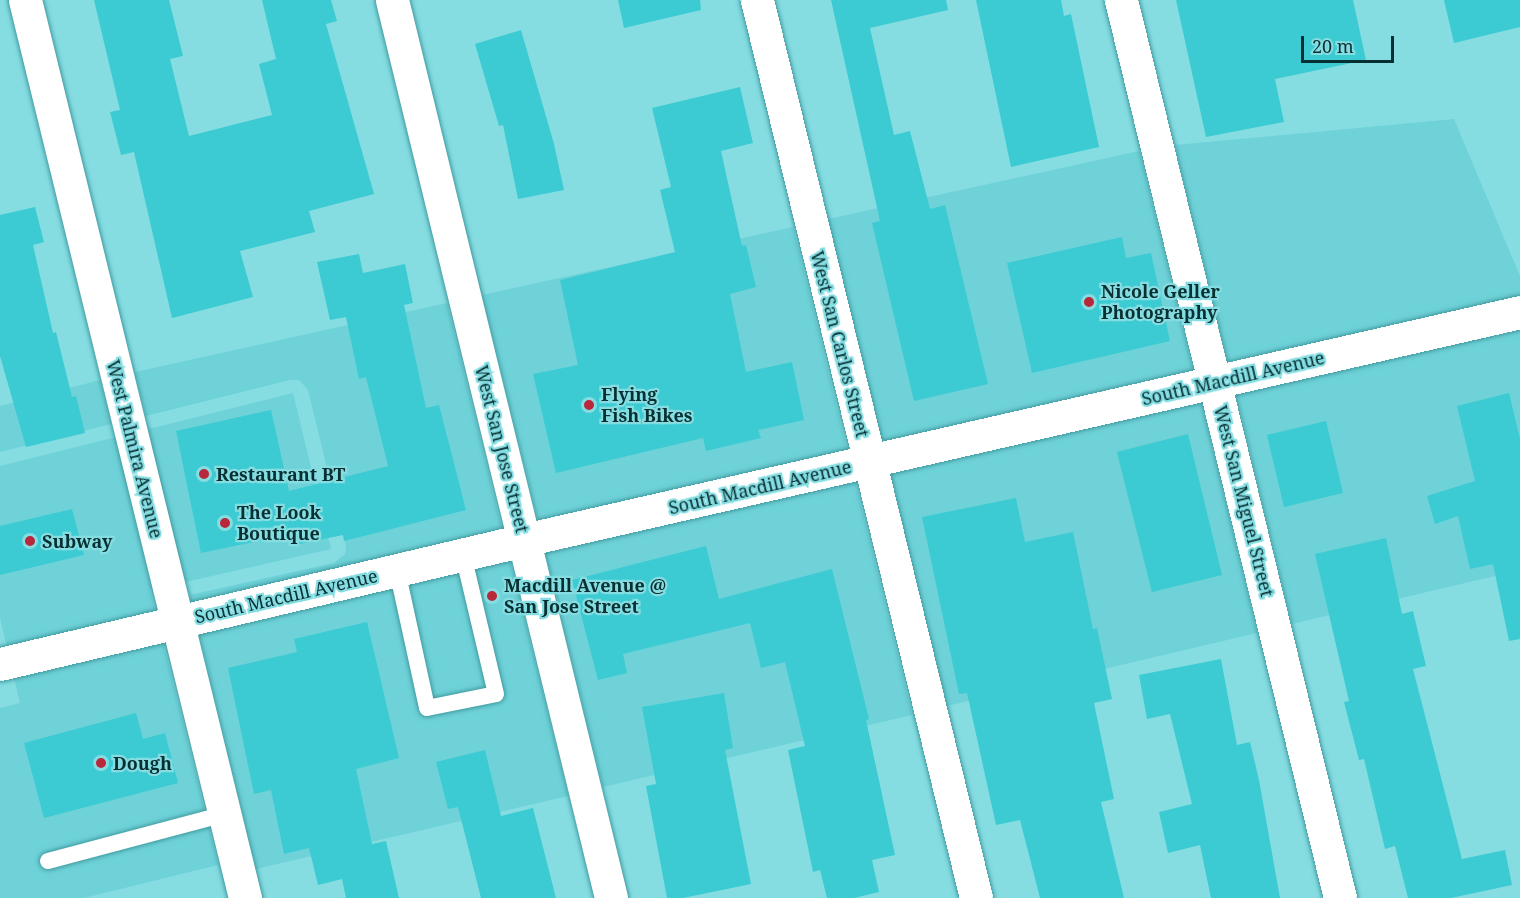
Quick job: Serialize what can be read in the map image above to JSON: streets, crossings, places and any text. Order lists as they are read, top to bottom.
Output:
{
  "streets": {
    "street": [
      "West San Carlos Street",
      "South Macdill Avenue",
      "West Palmira Avenue",
      "West San Jose Street",
      "West San Miguel Street"
    ]
  },
  "crossings": [
    ["West San Carlos Street", "South Macdill Avenue"],
    ["South Macdill Avenue", "West Palmira Avenue"],
    ["South Macdill Avenue", "West San Jose Street"],
    ["South Macdill Avenue", "West San Miguel Street"]
  ],
  "places": [
    "Nicole Geller Photography",
    "Flying Fish Bikes",
    "Restaurant BT",
    "The Look Boutique",
    "Subway",
    "Macdill Avenue @ San Jose Street",
    "Dough"
  ],
  "scale_bar": "20 m"
}
